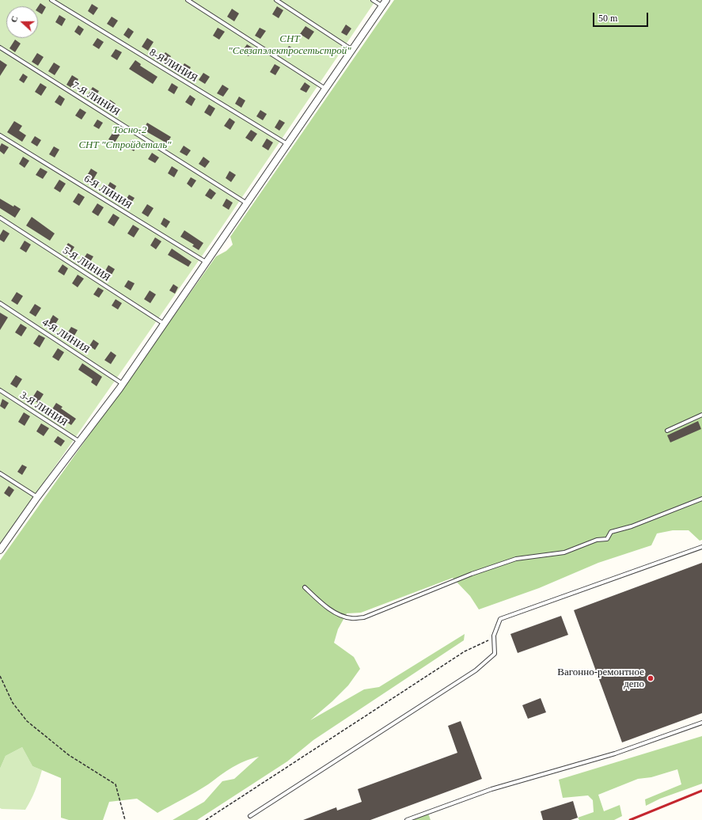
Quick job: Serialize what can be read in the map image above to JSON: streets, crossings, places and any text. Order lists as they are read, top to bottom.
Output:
{
  "streets": {
    "lane": [
      "8-Я ЛИНИЯ",
      "7-Я ЛИНИЯ",
      "6-Я ЛИНИЯ",
      "5-Я ЛИНИЯ",
      "4-Я ЛИНИЯ",
      "3-Я ЛИНИЯ"
    ]
  },
  "parks": ["СНТ \"Севзапэлектросетьстрой\"", "Тосно-2", "СНТ \"Стройдеталь\""],
  "places": ["Вагонно-ремонтное депо"],
  "scale_bar": "50 m",
  "north": "left"
}
